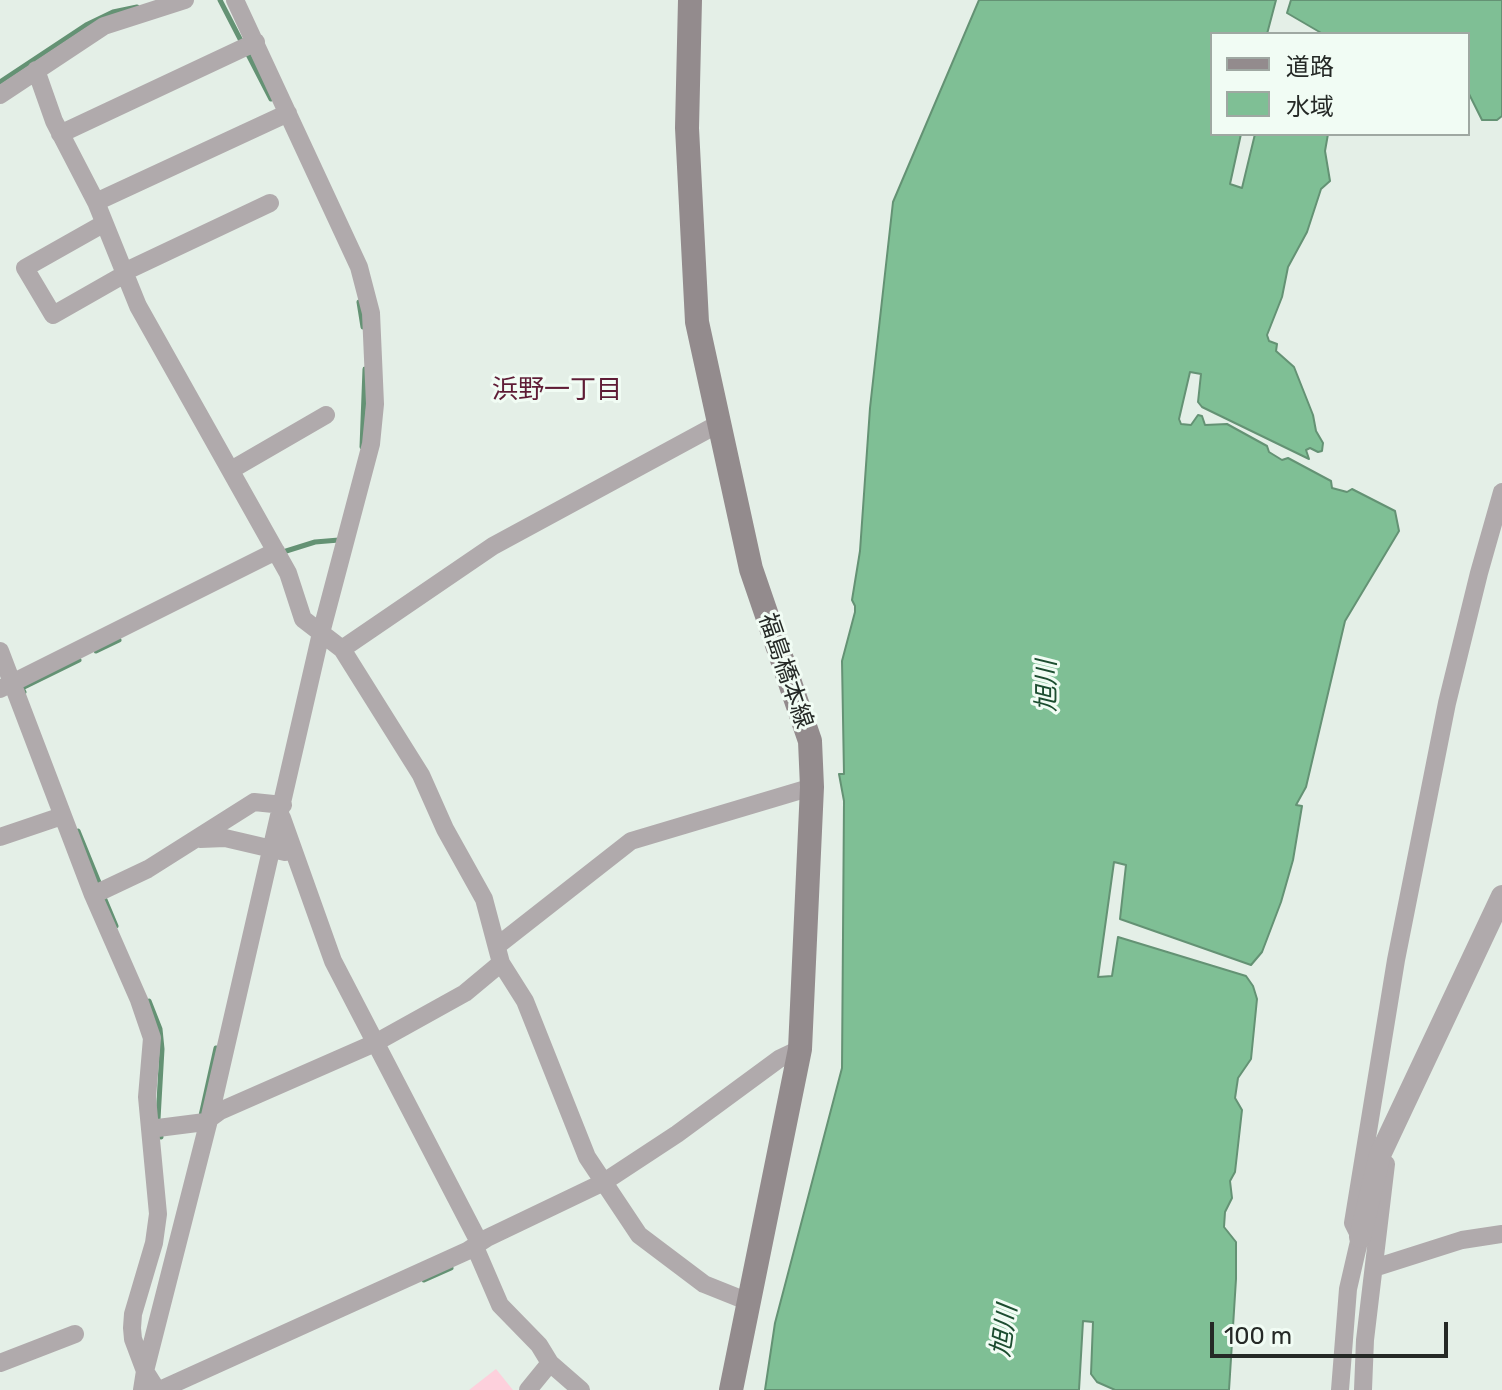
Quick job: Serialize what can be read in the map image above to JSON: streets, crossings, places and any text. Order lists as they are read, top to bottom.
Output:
{
  "streets": {
    "main road": ["福島橋本線"]
  },
  "districts": ["浜野一丁目"],
  "water": ["旭川"],
  "legend": ["道路", "水域"],
  "scale_bar": "100 m"
}
